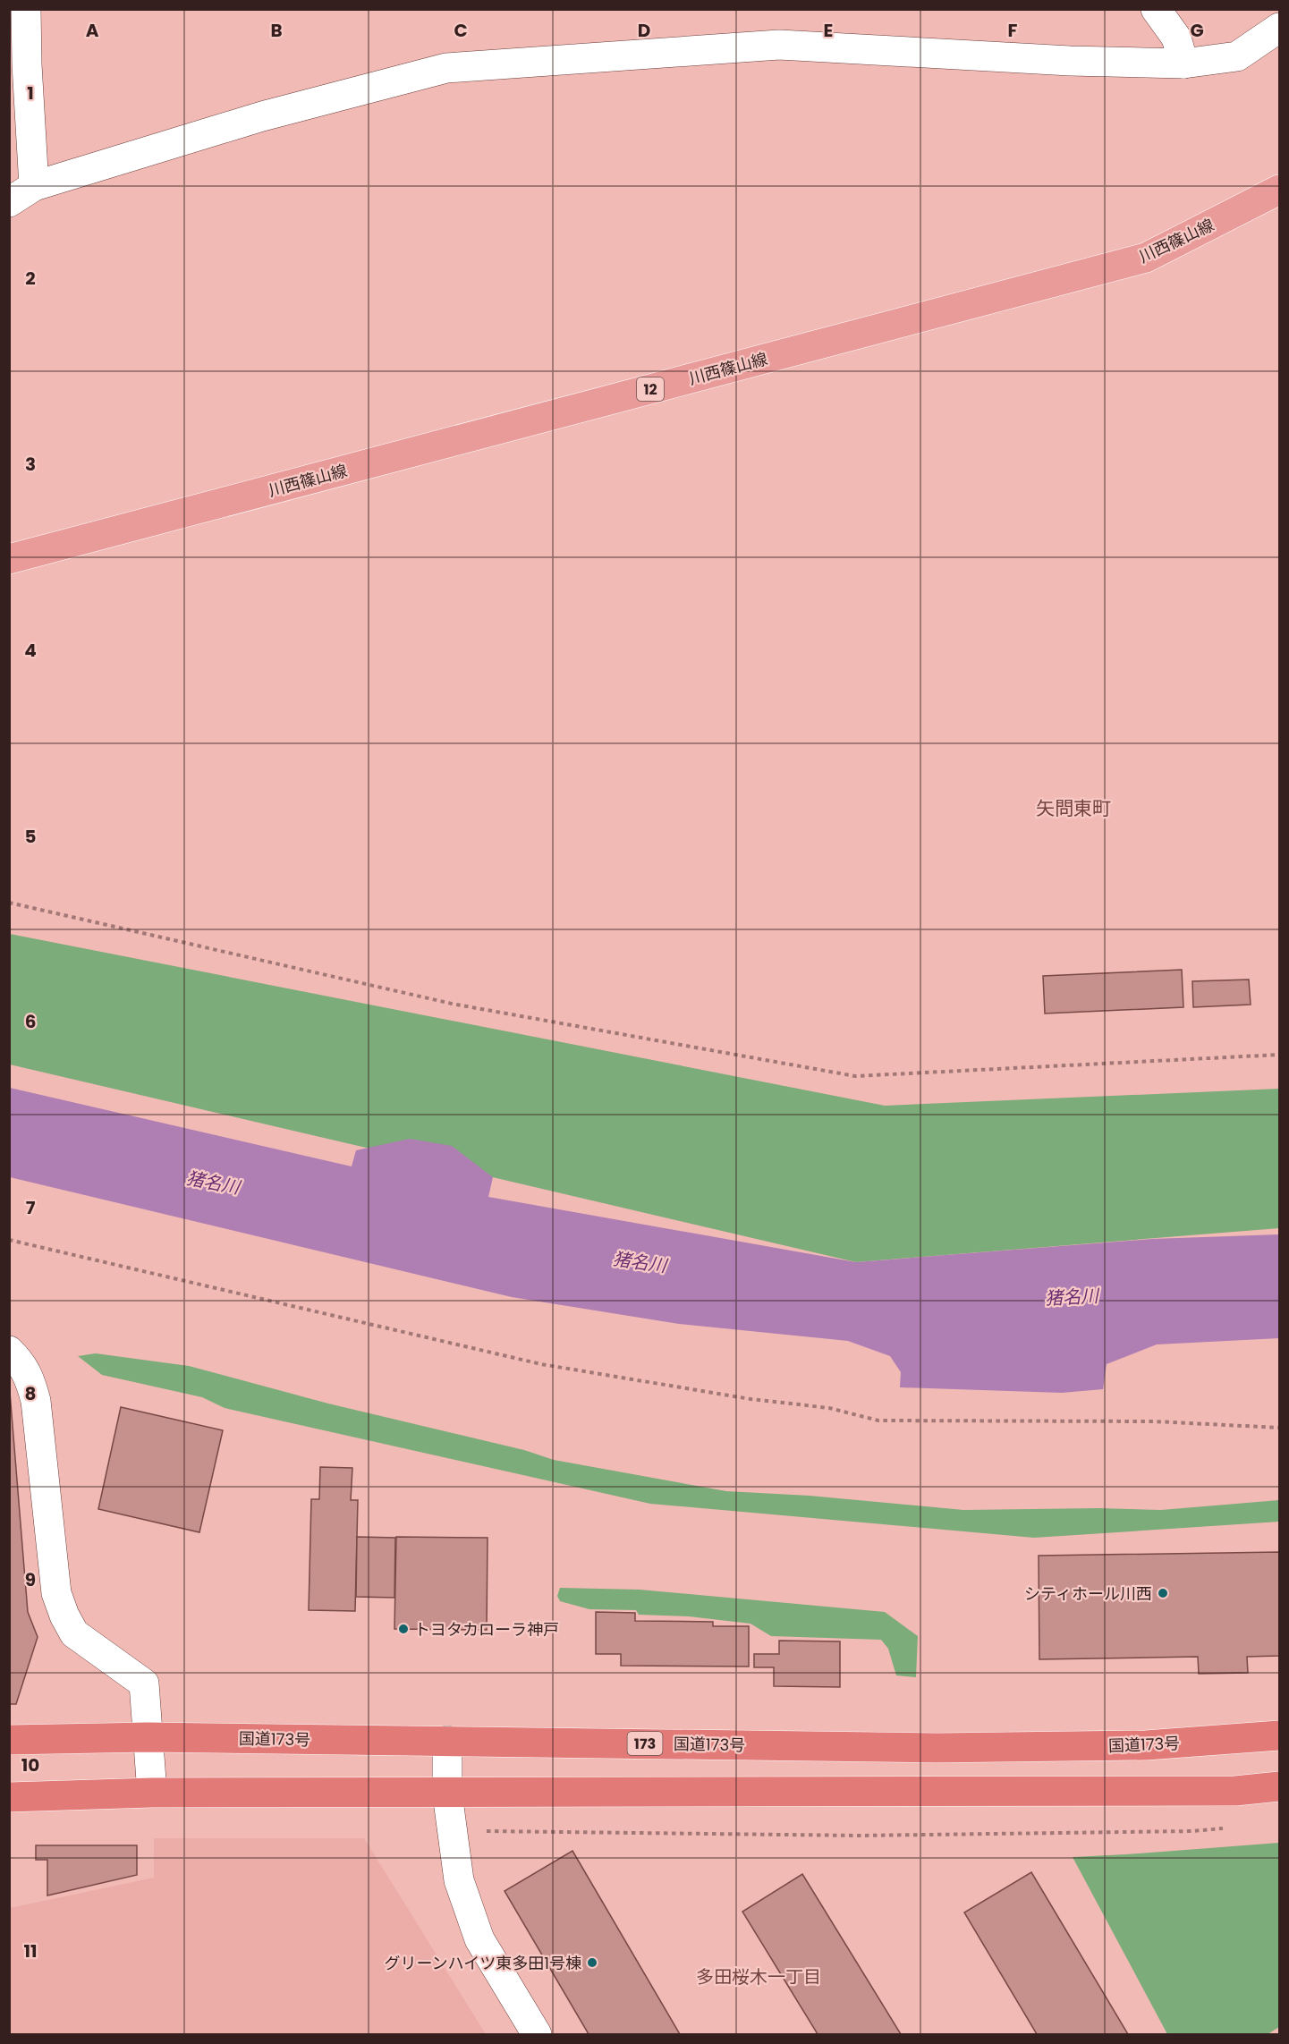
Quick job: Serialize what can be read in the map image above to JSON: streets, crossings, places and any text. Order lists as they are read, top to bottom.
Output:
{
  "streets": {
    "highway": ["国道173号", "173"],
    "main road": ["川西篠山線", "12"]
  },
  "districts": ["矢問東町", "多田桜木一丁目"],
  "water": ["猪名川"],
  "places": ["シティホール川西", "トヨタカローラ神戸", "グリーンハイツ東多田1号棟"],
  "grid": {
    "columns": [
      "A",
      "B",
      "C",
      "D",
      "E",
      "F",
      "G"
    ],
    "rows": [
      "1",
      "2",
      "3",
      "4",
      "5",
      "6",
      "7",
      "8",
      "9",
      "10",
      "11"
    ]
  }
}
